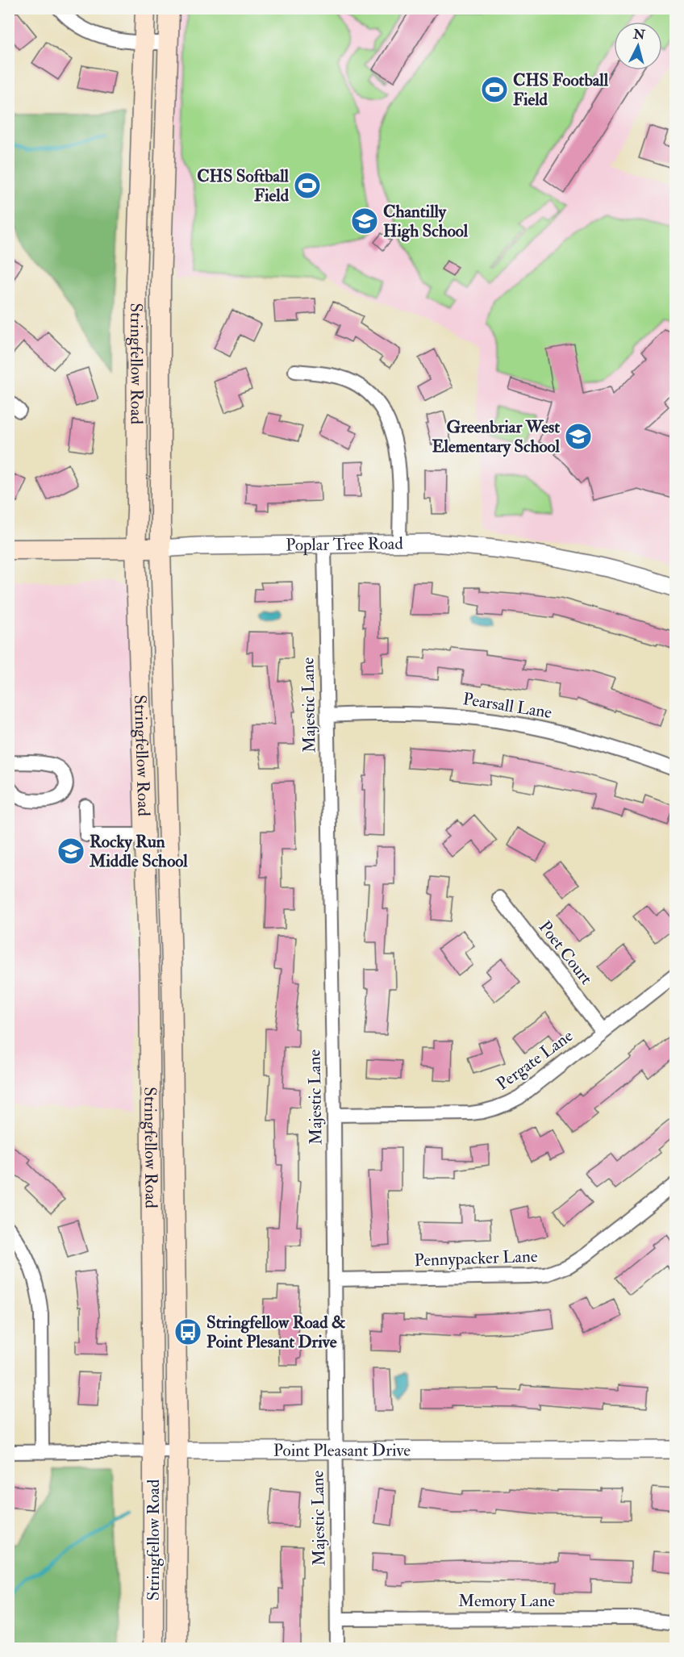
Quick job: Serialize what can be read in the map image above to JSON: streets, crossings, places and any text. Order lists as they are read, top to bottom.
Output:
{
  "streets": {
    "main road": ["Stringfellow Road", "Poplar Tree Road"],
    "street": [
      "Majestic Lane",
      "Pearsall Lane",
      "Poet Court",
      "Pergate Lane",
      "Pennypacker Lane",
      "Point Pleasant Drive",
      "Memory Lane"
    ]
  },
  "crossings": [
    ["Stringfellow Road", "Poplar Tree Road"],
    ["Stringfellow Road", "Point Pleasant Drive"],
    ["Poplar Tree Road", "Majestic Lane"],
    ["Majestic Lane", "Pearsall Lane"],
    ["Majestic Lane", "Pergate Lane"],
    ["Majestic Lane", "Pennypacker Lane"],
    ["Majestic Lane", "Point Pleasant Drive"],
    ["Majestic Lane", "Memory Lane"],
    ["Poet Court", "Pergate Lane"]
  ],
  "places": {
    "sports": ["CHS Football Field", "CHS Softball Field"],
    "school or university": ["Chantilly High School", "Greenbriar West Elementary School", "Rocky Run Middle School"],
    "bus stop": ["Stringfellow Road & Point Plesant Drive"]
  },
  "north": "top"
}
